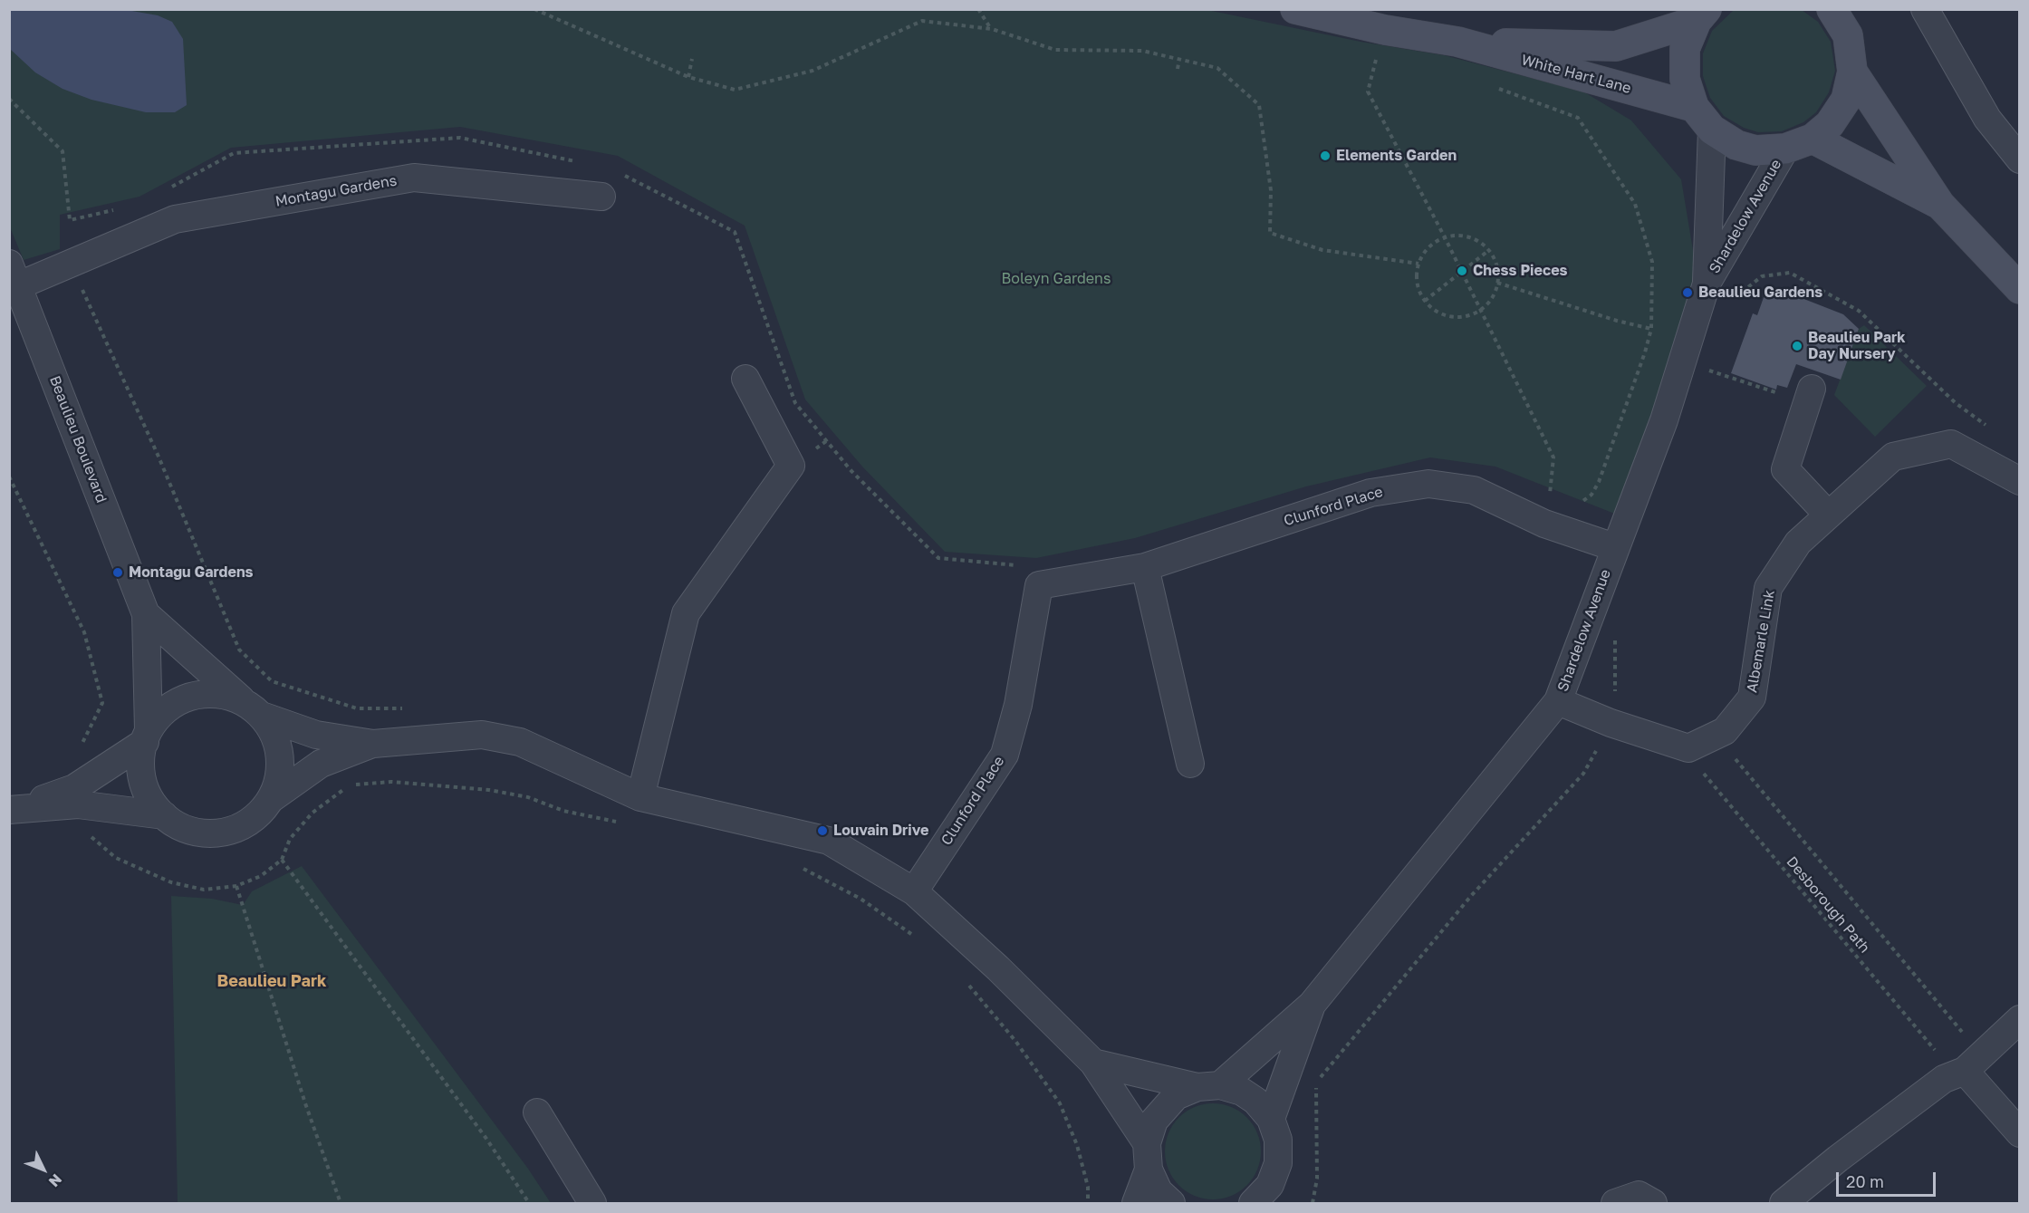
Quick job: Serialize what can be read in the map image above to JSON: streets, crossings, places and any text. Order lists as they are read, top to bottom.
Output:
{
  "streets": {
    "street": [
      "White Hart Lane",
      "Montagu Gardens",
      "Shardelow Avenue",
      "Beaulieu Boulevard",
      "Clunford Place",
      "Albemarle Link"
    ],
    "path": ["Desborough Path"]
  },
  "crossings": [
    ["White Hart Lane", "Shardelow Avenue"],
    ["Montagu Gardens", "Beaulieu Boulevard"],
    ["Shardelow Avenue", "Clunford Place"],
    ["Albemarle Link", "Desborough Path"]
  ],
  "districts": ["Beaulieu Park"],
  "parks": ["Boleyn Gardens"],
  "places": [
    "Elements Garden",
    "Chess Pieces",
    "Beaulieu Gardens",
    "Beaulieu Park Day Nursery",
    "Montagu Gardens",
    "Louvain Drive"
  ],
  "scale_bar": "20 m",
  "north": "bottom right"
}
